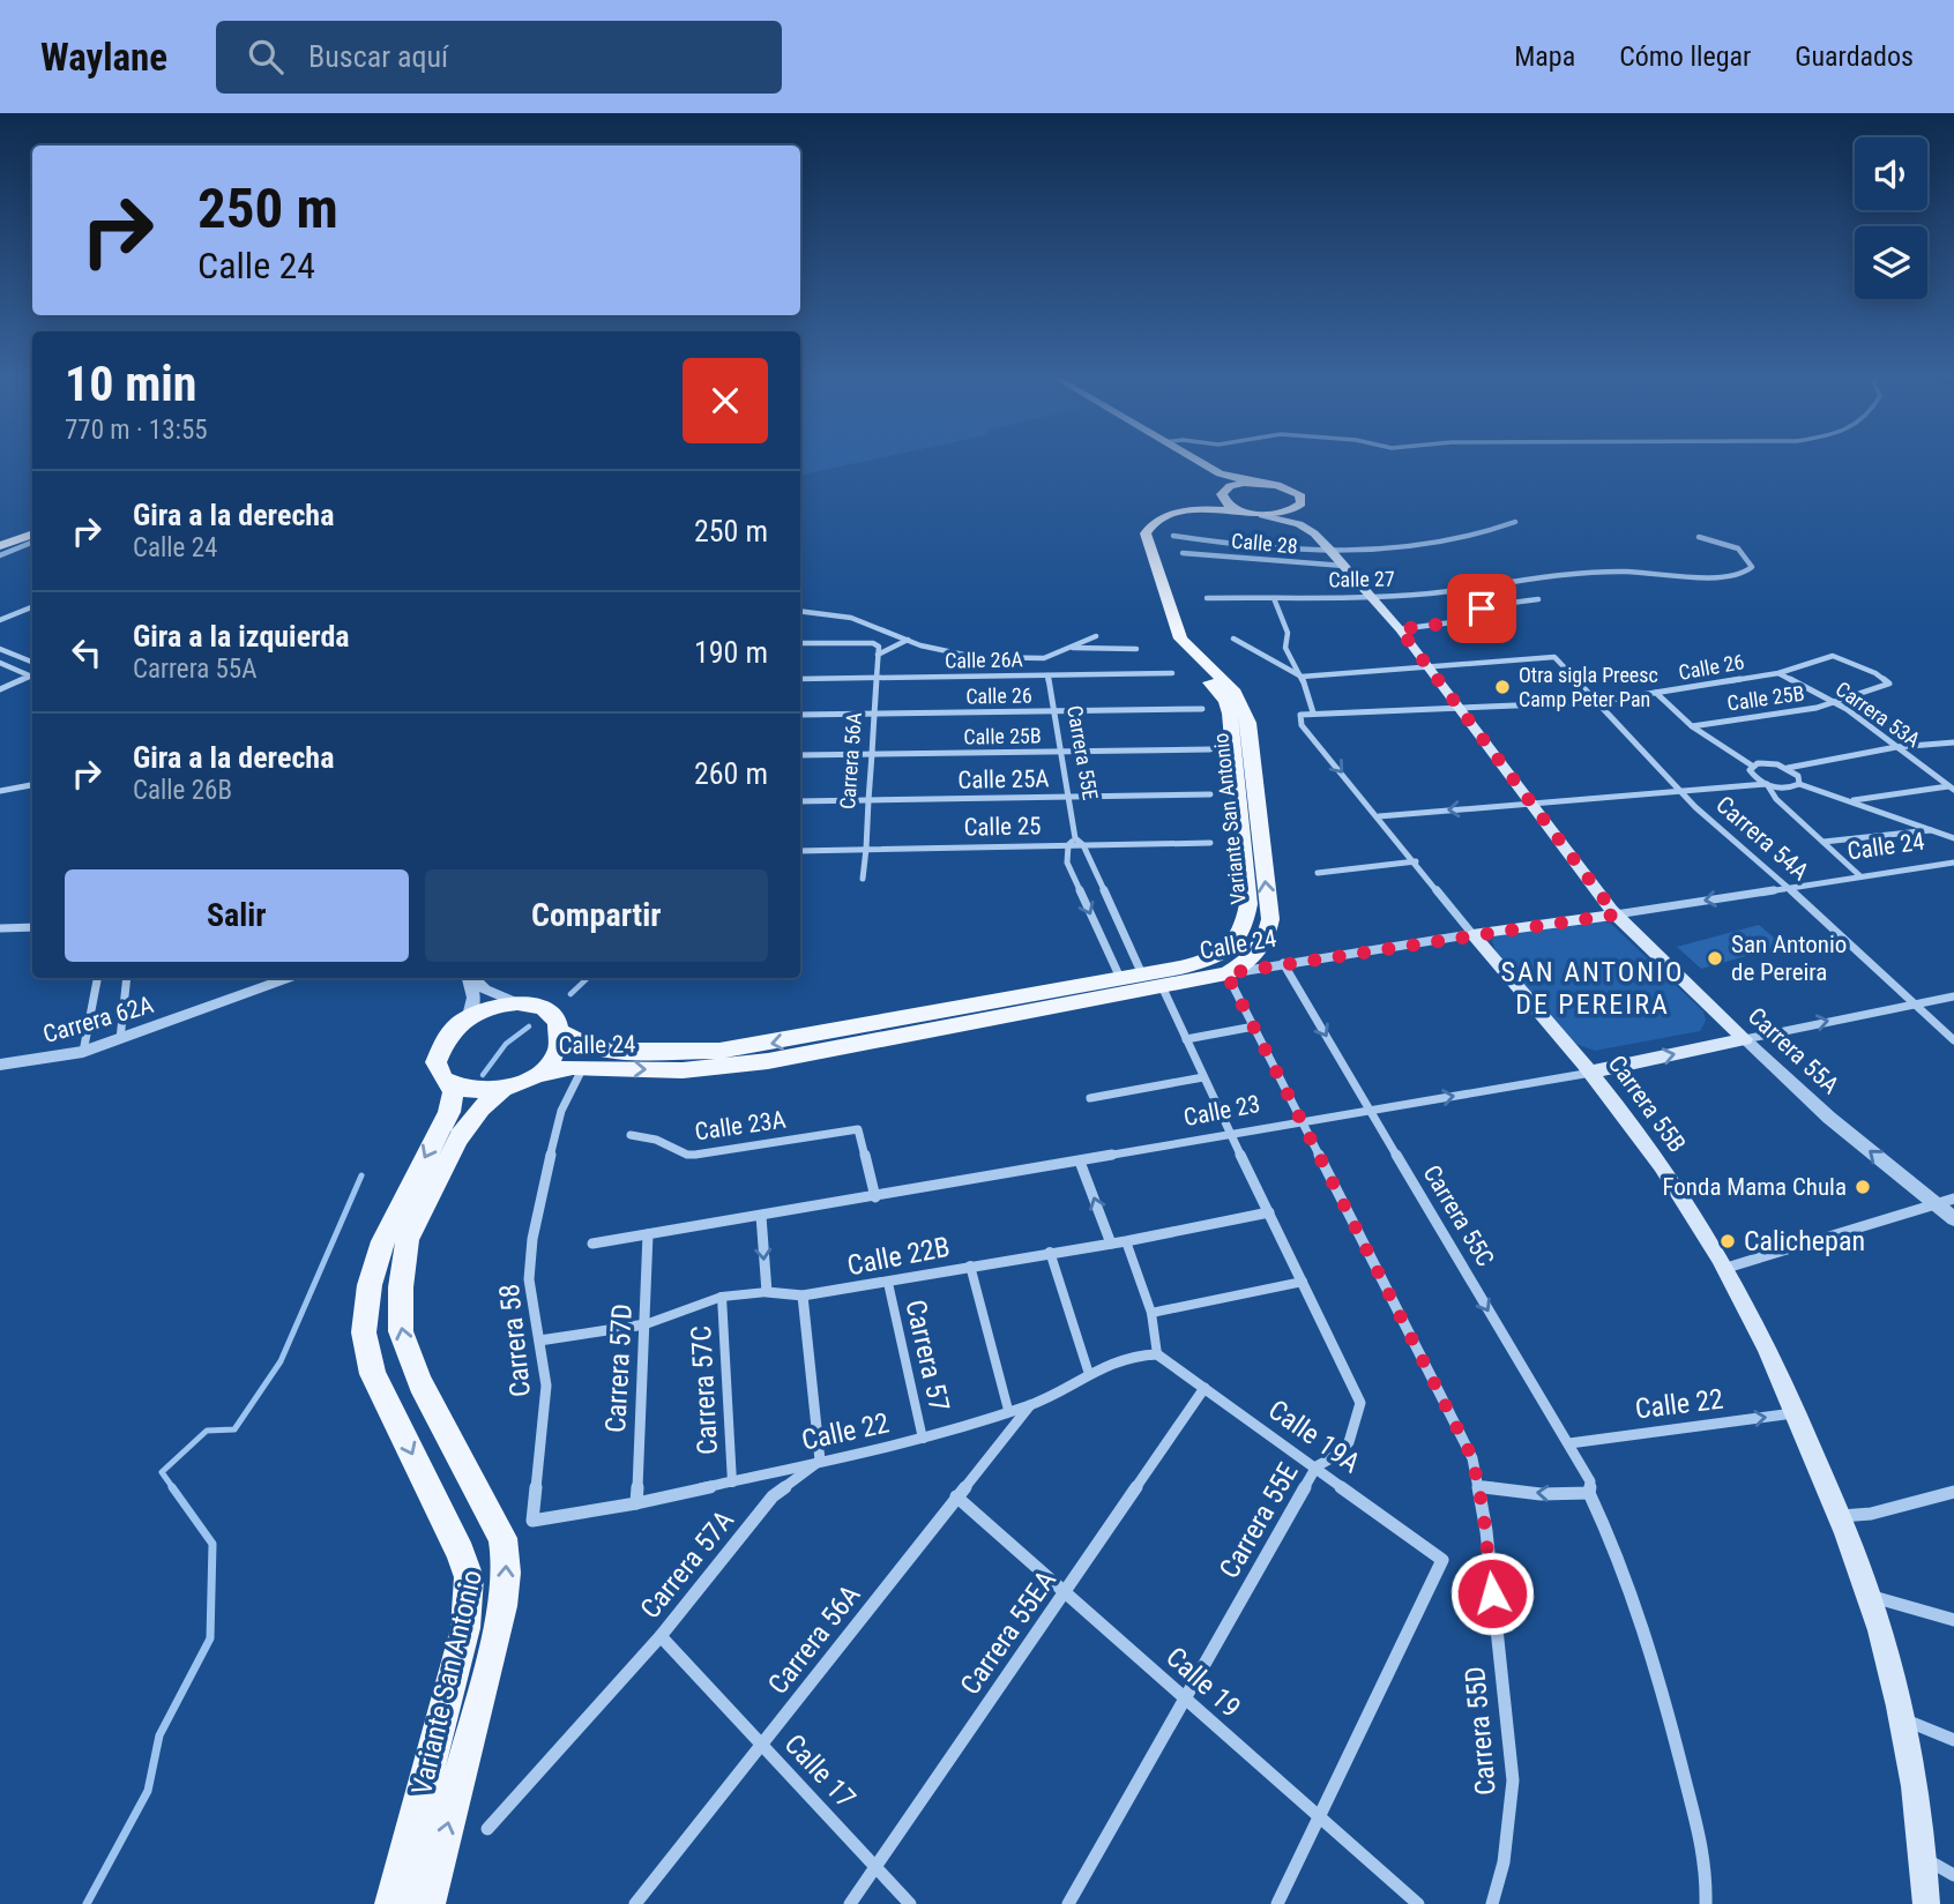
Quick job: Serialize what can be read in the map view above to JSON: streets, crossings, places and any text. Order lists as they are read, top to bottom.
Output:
{
  "streets": {
    "main road": [
      "Variante San Antonio",
      "Calle 24",
      "Carrera 55A",
      "Carrera 55B",
      "Calle 23"
    ],
    "street": [
      "Calle 28",
      "Calle 27",
      "Calle 26A",
      "Calle 26",
      "Calle 25B",
      "Carrera 53A",
      "Carrera 55E",
      "Carrera 56A",
      "Calle 25A",
      "Calle 25",
      "Carrera 54A",
      "Carrera 62A",
      "Calle 23A",
      "Carrera 55C",
      "Calle 22B",
      "Carrera 58",
      "Carrera 57",
      "Carrera 57D",
      "Carrera 57C",
      "Calle 22",
      "Calle 19A",
      "Carrera 57A",
      "Carrera 55EA",
      "Calle 19",
      "Carrera 55D",
      "Calle 17"
    ]
  },
  "crossings": [
    ["Calle 28", "Carrera 55A"],
    ["Calle 27", "Carrera 55A"],
    ["Calle 27", "Carrera 55B"],
    ["Calle 26A", "Carrera 55E"],
    ["Calle 26A", "Carrera 56A"],
    ["Calle 26", "Calle 25B"],
    ["Calle 26", "Carrera 53A"],
    ["Calle 26", "Carrera 55E"],
    ["Calle 26", "Carrera 56A"],
    ["Calle 26", "Carrera 54A"],
    ["Calle 26", "Carrera 55A"],
    ["Calle 26", "Carrera 55B"],
    ["Calle 25B", "Carrera 53A"],
    ["Calle 25B", "Carrera 55E"],
    ["Calle 25B", "Carrera 56A"],
    ["Carrera 55E", "Calle 25A"],
    ["Carrera 55E", "Calle 24"],
    ["Carrera 55E", "Calle 23"],
    ["Carrera 55E", "Calle 22B"],
    ["Carrera 55E", "Calle 19A"],
    ["Carrera 55E", "Calle 19"],
    ["Carrera 56A", "Calle 25A"],
    ["Carrera 56A", "Calle 25"],
    ["Carrera 56A", "Calle 22"],
    ["Carrera 56A", "Calle 19"],
    ["Carrera 56A", "Calle 17"],
    ["Variante San Antonio", "Calle 24"],
    ["Variante San Antonio", "Carrera 55D"],
    ["Carrera 54A", "Calle 24"],
    ["Carrera 54A", "Carrera 55A"],
    ["Carrera 54A", "Calle 23"],
    ["Calle 24", "Carrera 55A"],
    ["Calle 24", "Carrera 55B"],
    ["Calle 24", "Carrera 55C"],
    ["Calle 24", "Carrera 58"],
    ["Calle 24", "Carrera 55D"],
    ["Carrera 55A", "Calle 23"],
    ["Carrera 55B", "Calle 23"],
    ["Carrera 55B", "Calle 22"],
    ["Calle 23", "Calle 23A"],
    ["Calle 23", "Carrera 55C"],
    ["Calle 23", "Carrera 57D"],
    ["Calle 23", "Carrera 55D"],
    ["Carrera 55C", "Calle 22"],
    ["Calle 22B", "Carrera 58"],
    ["Calle 22B", "Carrera 57"],
    ["Calle 22B", "Carrera 57D"],
    ["Calle 22B", "Carrera 57C"],
    ["Carrera 58", "Calle 22"],
    ["Carrera 57", "Calle 22"],
    ["Carrera 57D", "Calle 22"],
    ["Carrera 57C", "Calle 22"],
    ["Calle 22", "Calle 19A"],
    ["Calle 22", "Carrera 57A"],
    ["Calle 19A", "Carrera 55EA"],
    ["Calle 19A", "Calle 19"],
    ["Carrera 57A", "Calle 17"],
    ["Carrera 55EA", "Calle 19"],
    ["Carrera 55EA", "Calle 17"]
  ],
  "one_way": ["Calle 23", "Carrera 55C"],
  "districts": ["SAN ANTONIO DE PEREIRA"],
  "places": [
    "Otra sigla Preesc Camp Peter Pan",
    "San Antonio de Pereira",
    "Fonda Mama Chula",
    "Calichepan"
  ],
  "page": {
    "header": "Waylane",
    "search": "Buscar aquí",
    "nav": ["Mapa", "Cómo llegar", "Guardados"],
    "turn": ["250 m", "Calle 24"],
    "heading": ["10 min", "770 m · 13:55"],
    "list": [
      {
        "name": "Gira a la derecha",
        "note": "Calle 24",
        "value": "250 m"
      },
      {
        "name": "Gira a la izquierda",
        "note": "Carrera 55A",
        "value": "190 m"
      },
      {
        "name": "Gira a la derecha",
        "note": "Calle 26B",
        "value": "260 m"
      }
    ],
    "buttons": ["Salir", "Compartir"]
  }
}
